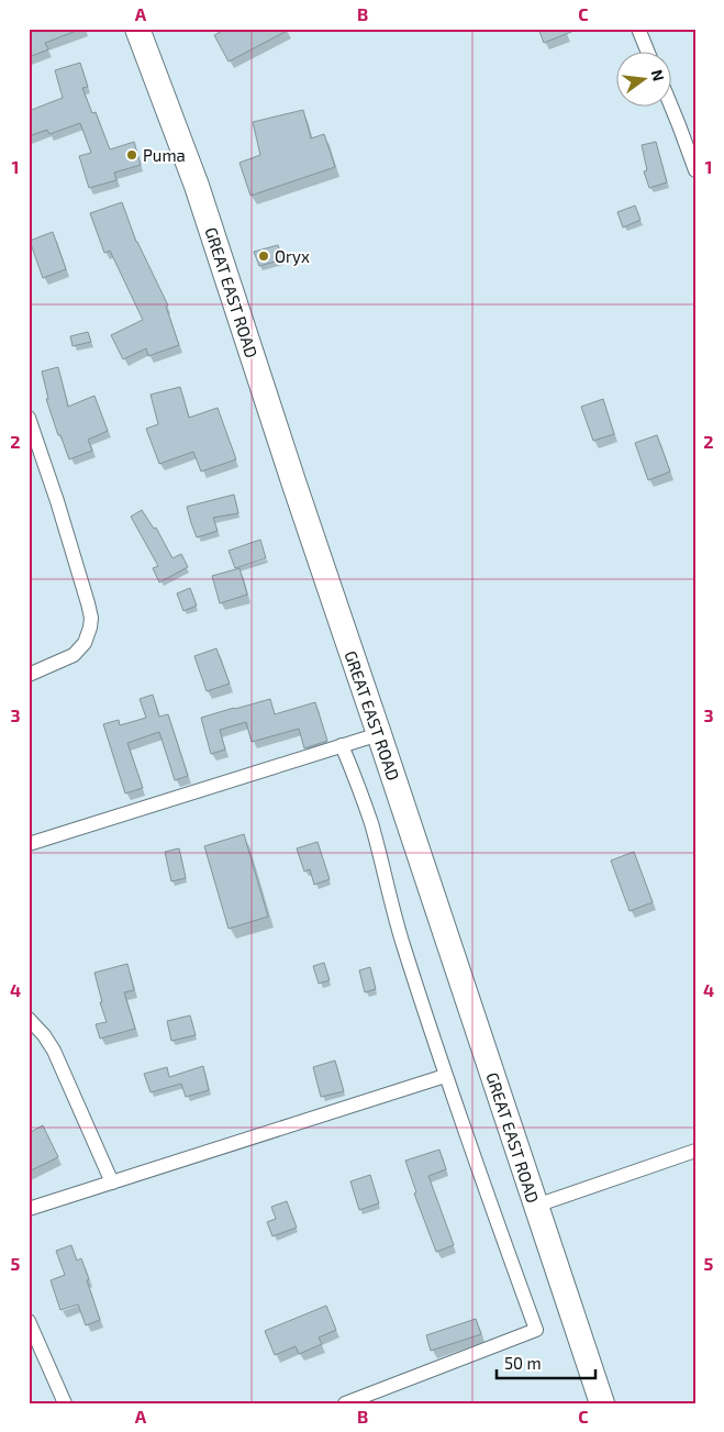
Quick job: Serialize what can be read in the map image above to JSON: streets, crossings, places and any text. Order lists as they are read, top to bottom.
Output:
{
  "streets": {
    "highway": ["GREAT EAST ROAD"]
  },
  "places": ["Puma", "Oryx"],
  "scale_bar": "50 m",
  "north": "right",
  "grid": {
    "columns": ["A", "B", "C"],
    "rows": [
      "1",
      "2",
      "3",
      "4",
      "5"
    ]
  }
}
